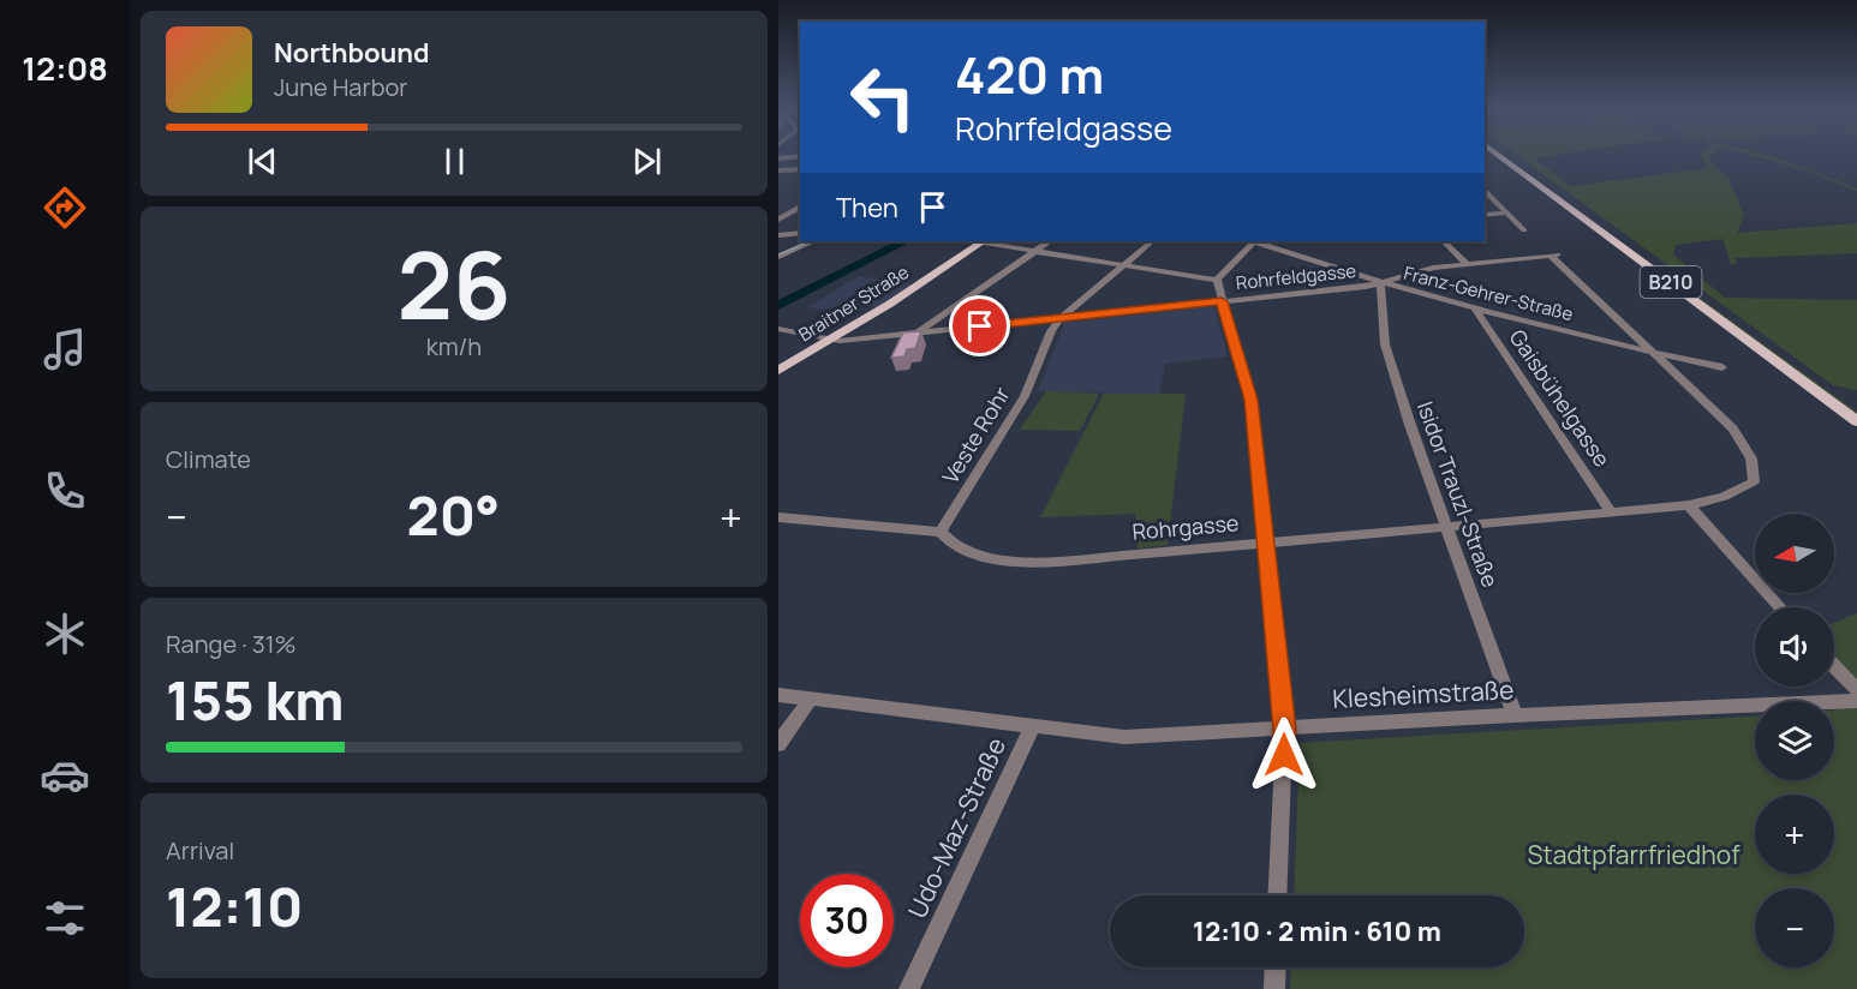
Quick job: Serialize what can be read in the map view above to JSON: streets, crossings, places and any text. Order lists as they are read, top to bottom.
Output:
{
  "streets": {
    "main road": ["B210", "Braitner Straße"],
    "street": [
      "Rohrfeldgasse",
      "Franz-Gehrer-Straße",
      "Gaisbühelgasse",
      "Veste Rohr",
      "Isidor Trauzl-Straße",
      "Rohrgasse",
      "Klesheimstraße",
      "Udo-Maz-Straße"
    ]
  },
  "crossings": [
    ["Rohrfeldgasse", "Franz-Gehrer-Straße"],
    ["Rohrfeldgasse", "Braitner Straße"],
    ["Rohrfeldgasse", "Veste Rohr"],
    ["Rohrfeldgasse", "Isidor Trauzl-Straße"],
    ["Rohrfeldgasse", "Rohrgasse"],
    ["Franz-Gehrer-Straße", "Gaisbühelgasse"],
    ["Franz-Gehrer-Straße", "Isidor Trauzl-Straße"],
    ["Franz-Gehrer-Straße", "Rohrgasse"],
    ["Gaisbühelgasse", "Rohrgasse"],
    ["Veste Rohr", "Rohrgasse"],
    ["Isidor Trauzl-Straße", "Rohrgasse"],
    ["Isidor Trauzl-Straße", "Klesheimstraße"],
    ["Klesheimstraße", "Udo-Maz-Straße"]
  ],
  "parks": ["Stadtpfarrfriedhof"],
  "north": "left",
  "page": {
    "tabs": "12:08",
    "turn": ["420 m", "Rohrfeldgasse"],
    "song": ["Northbound", "June Harbor"],
    "then": "Then",
    "tile": [
      ["26", "km/h"],
      "Climate",
      ["Range · 31%", "155 km"],
      ["Arrival", "12:10"]
    ],
    "heat": ["−", "20°", "+"],
    "map_buttons": ["+", "−"],
    "limit": "30",
    "trip": "12:10 · 2 min · 610 m"
  }
}
